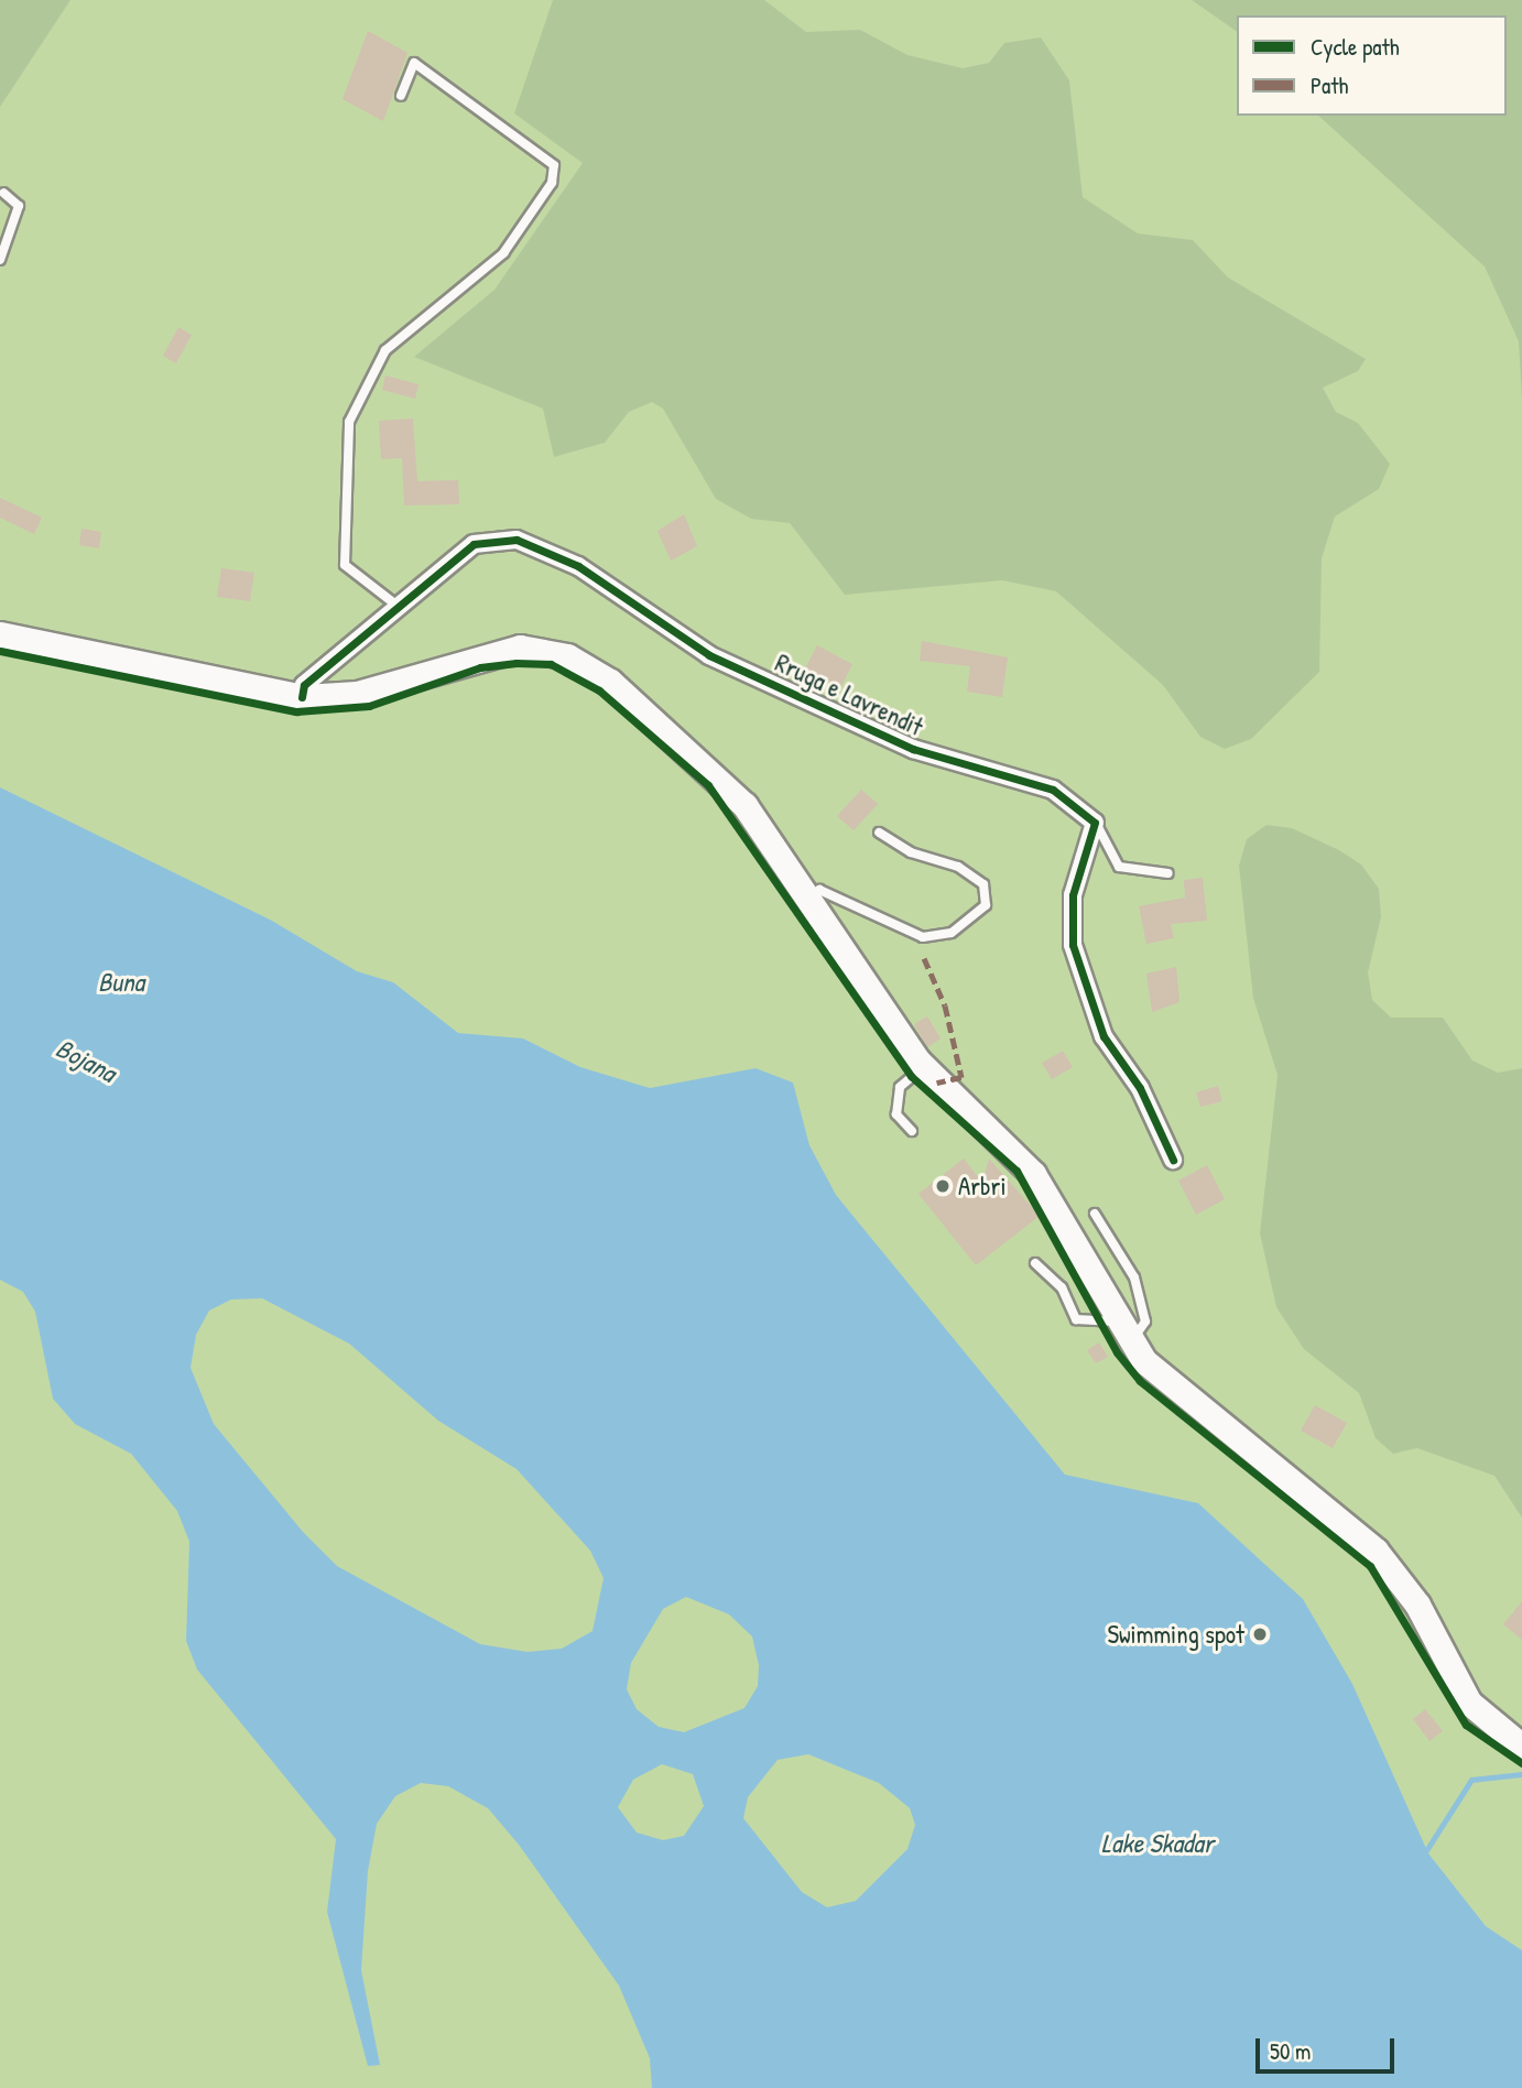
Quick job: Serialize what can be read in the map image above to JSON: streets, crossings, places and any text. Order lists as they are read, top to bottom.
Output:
{
  "streets": {
    "street": ["Rruga e Lavrendit"]
  },
  "water": ["Buna", "Bojana", "Lake Skadar"],
  "places": ["Arbri", "Swimming spot"],
  "legend": ["Cycle path", "Path"],
  "scale_bar": "50 m"
}
